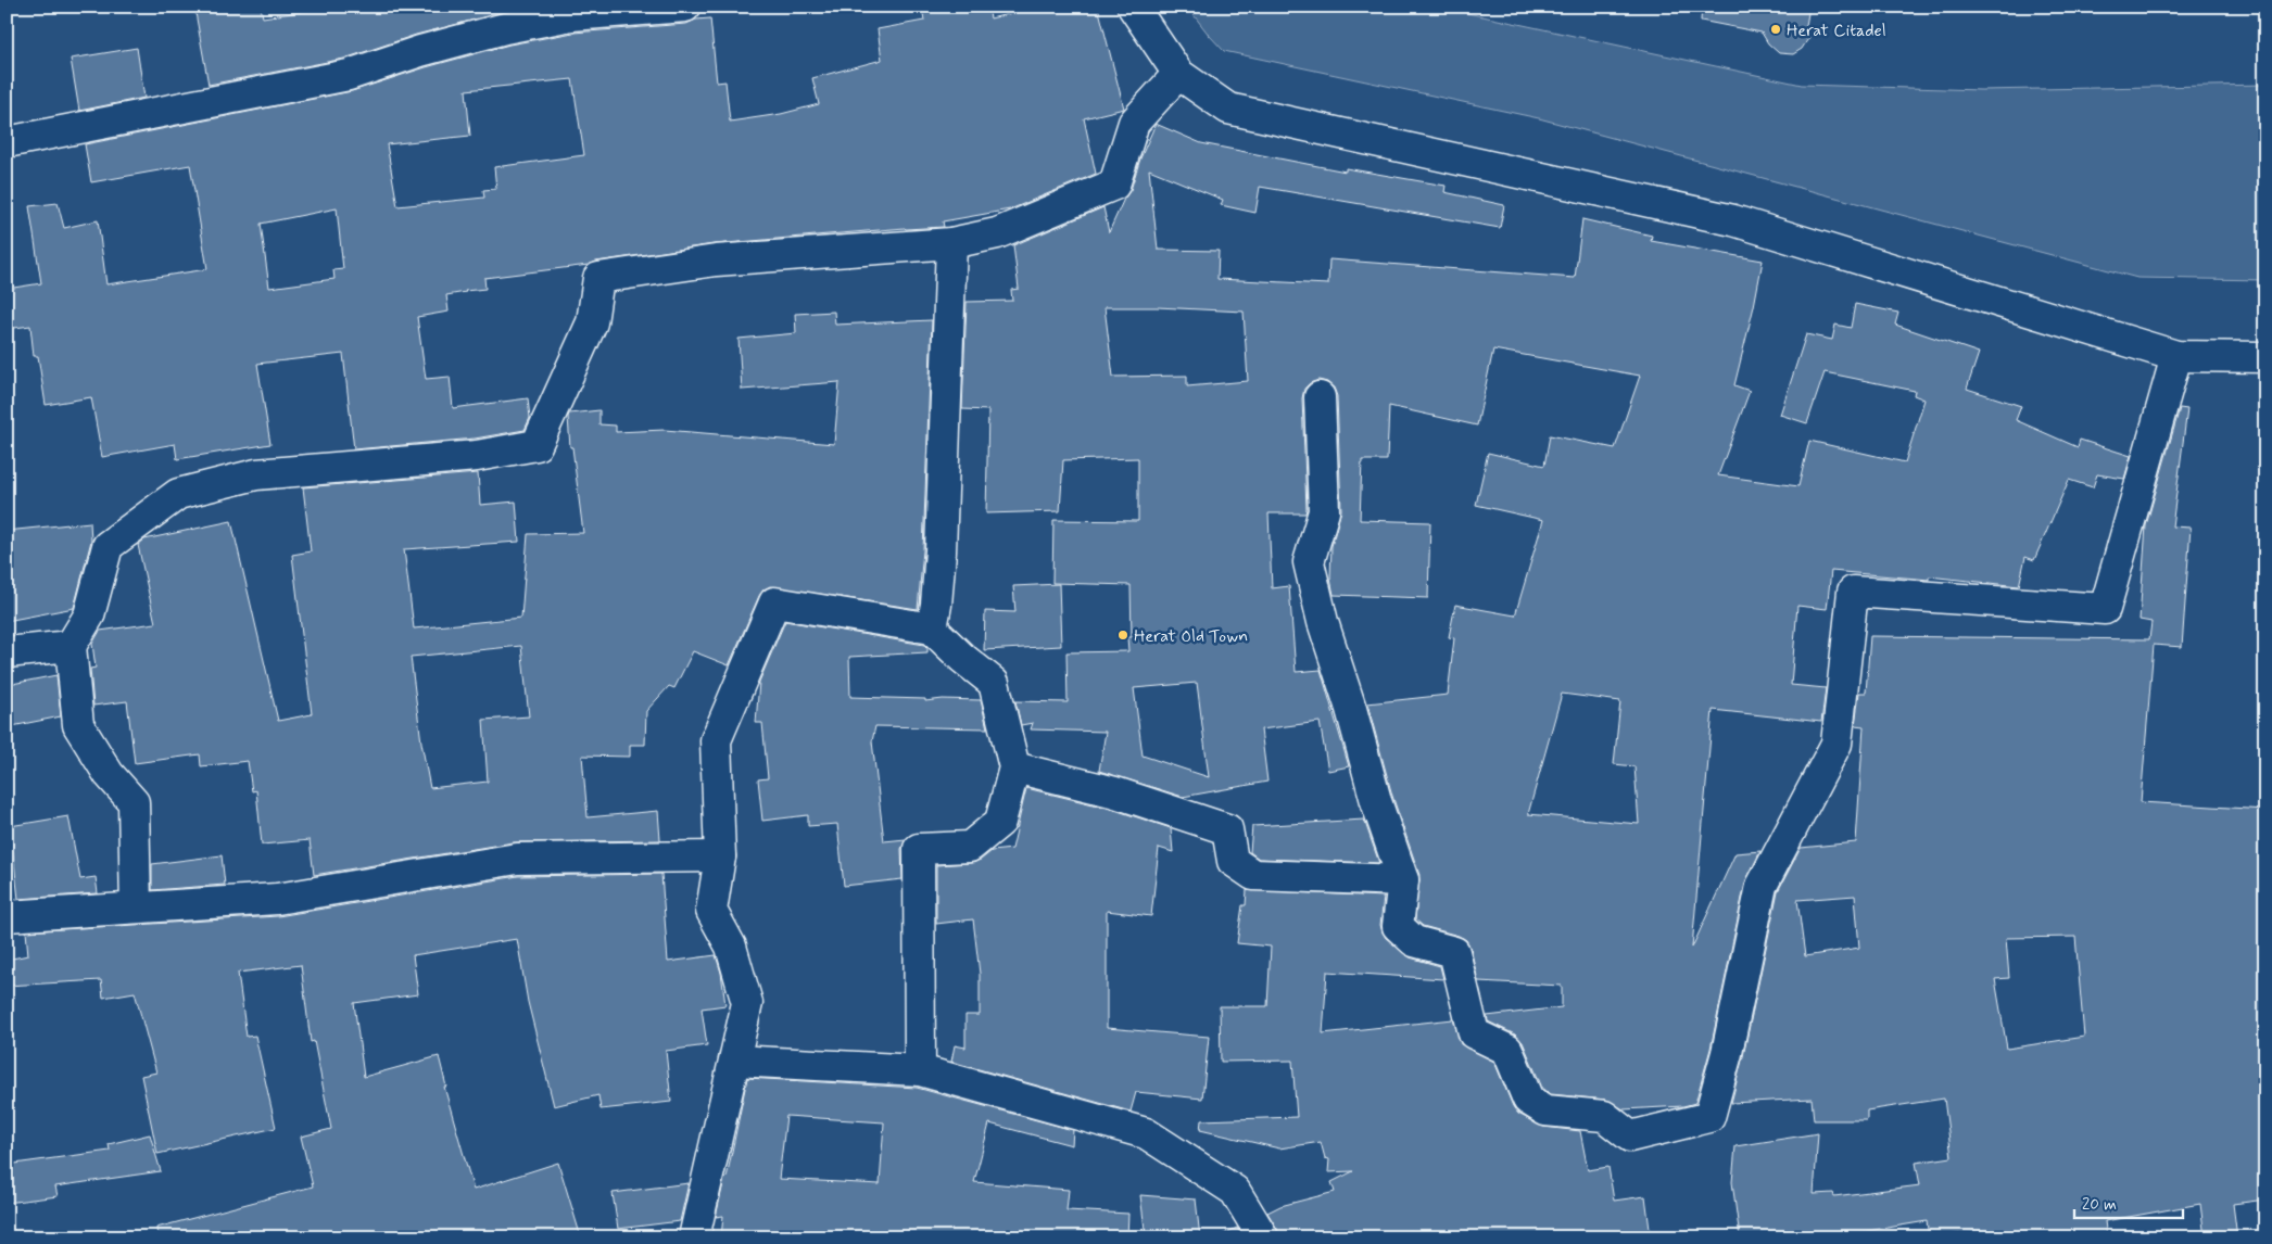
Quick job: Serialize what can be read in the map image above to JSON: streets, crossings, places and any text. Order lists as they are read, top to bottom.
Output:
{
  "places": ["Herat Citadel", "Herat Old Town"],
  "scale_bar": "20 m"
}
